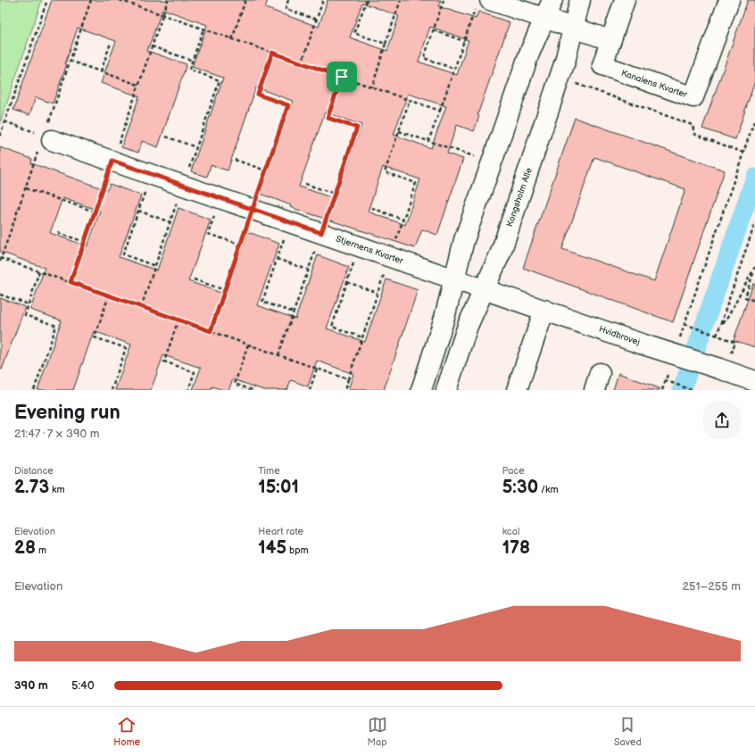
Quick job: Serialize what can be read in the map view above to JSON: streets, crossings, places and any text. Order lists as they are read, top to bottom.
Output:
{
  "streets": {
    "street": [
      "Kanalens Kvarter",
      "Kongsholm Alle",
      "Stjernens Kvarter",
      "Hvidbrovej"
    ]
  },
  "crossings": [
    ["Kongsholm Alle", "Stjernens Kvarter"],
    ["Kongsholm Alle", "Hvidbrovej"],
    ["Stjernens Kvarter", "Hvidbrovej"]
  ],
  "page": {
    "heading": ["Evening run", "21:47 · 7 × 390 m"],
    "stats": [
      ["Distance", "2.73 km"],
      ["Time", "15:01"],
      ["Pace", "5:30 /km"],
      ["Elevation", "28 m"],
      ["Heart rate", "145 bpm"],
      ["kcal", "178"]
    ],
    "chart": ["Elevation", "251–255 m"],
    "list": [
      {
        "name": "390 m",
        "note": "5:40"
      }
    ],
    "tabs": ["Home", "Map", "Saved"]
  }
}
